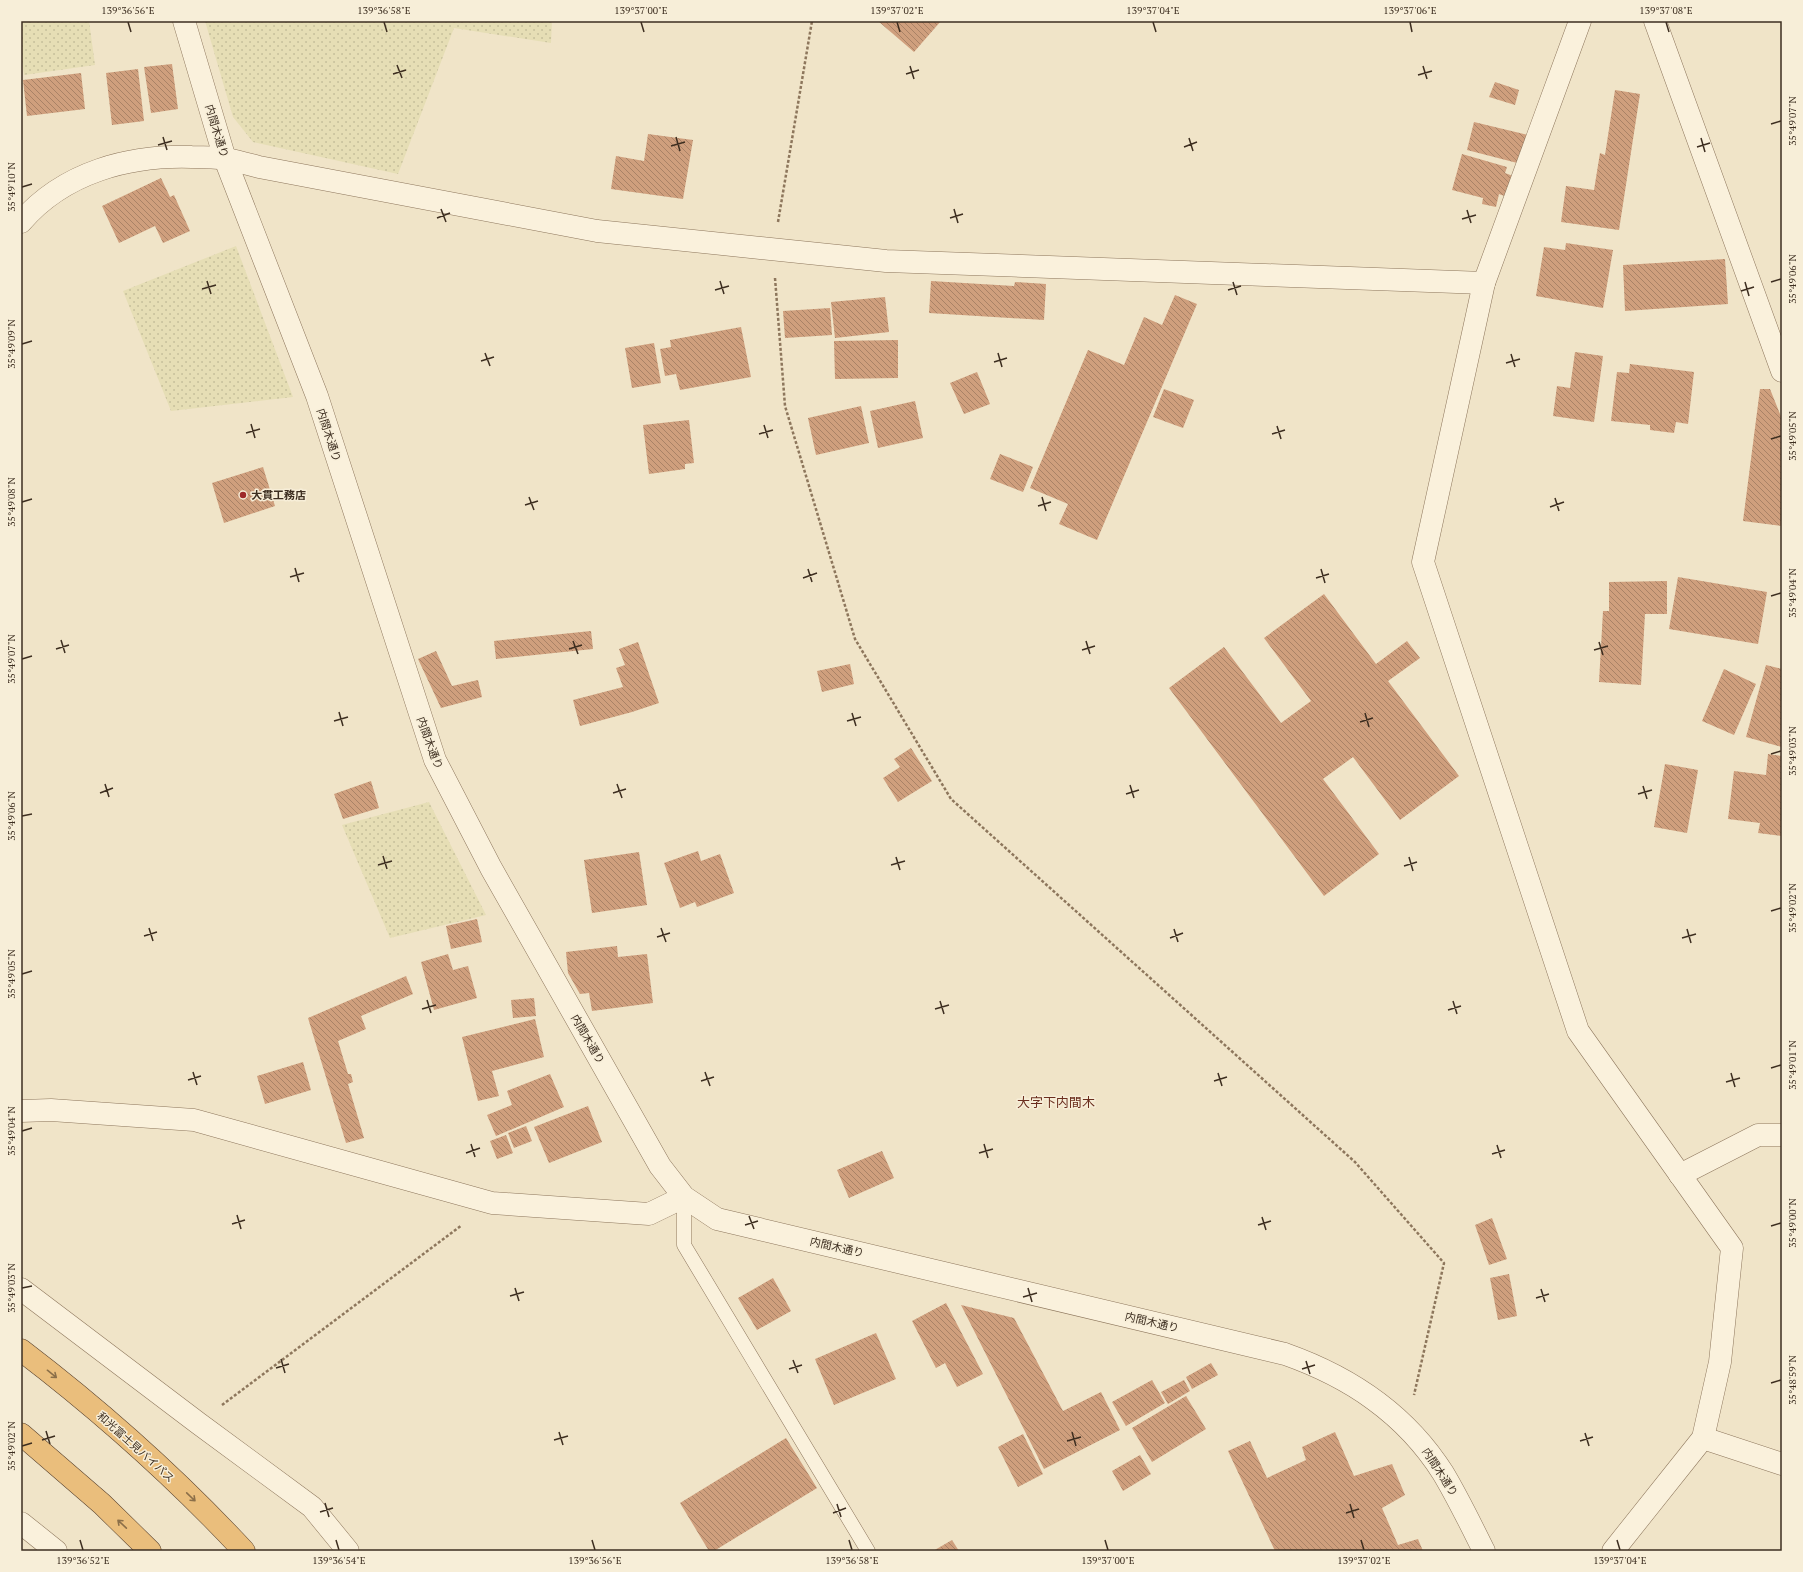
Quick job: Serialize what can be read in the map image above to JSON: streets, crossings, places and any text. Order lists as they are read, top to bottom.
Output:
{
  "streets": {
    "highway": ["和光富士見バイパス"],
    "street": ["内間木通り"]
  },
  "districts": ["大字下内間木"],
  "places": ["大貫工務店"],
  "coordinates": [
    "139°36'56\"E",
    "139°36'58\"E",
    "139°37'00\"E",
    "139°37'02\"E",
    "139°37'04\"E",
    "139°37'06\"E",
    "139°37'08\"E",
    "35°49'07\"N",
    "35°49'10\"N",
    "35°49'06\"N",
    "35°49'09\"N",
    "35°49'05\"N",
    "35°49'08\"N",
    "35°49'04\"N",
    "35°49'03\"N",
    "35°49'02\"N",
    "35°49'01\"N",
    "35°49'00\"N",
    "35°48'59\"N",
    "139°36'52\"E",
    "139°36'54\"E"
  ]
}
